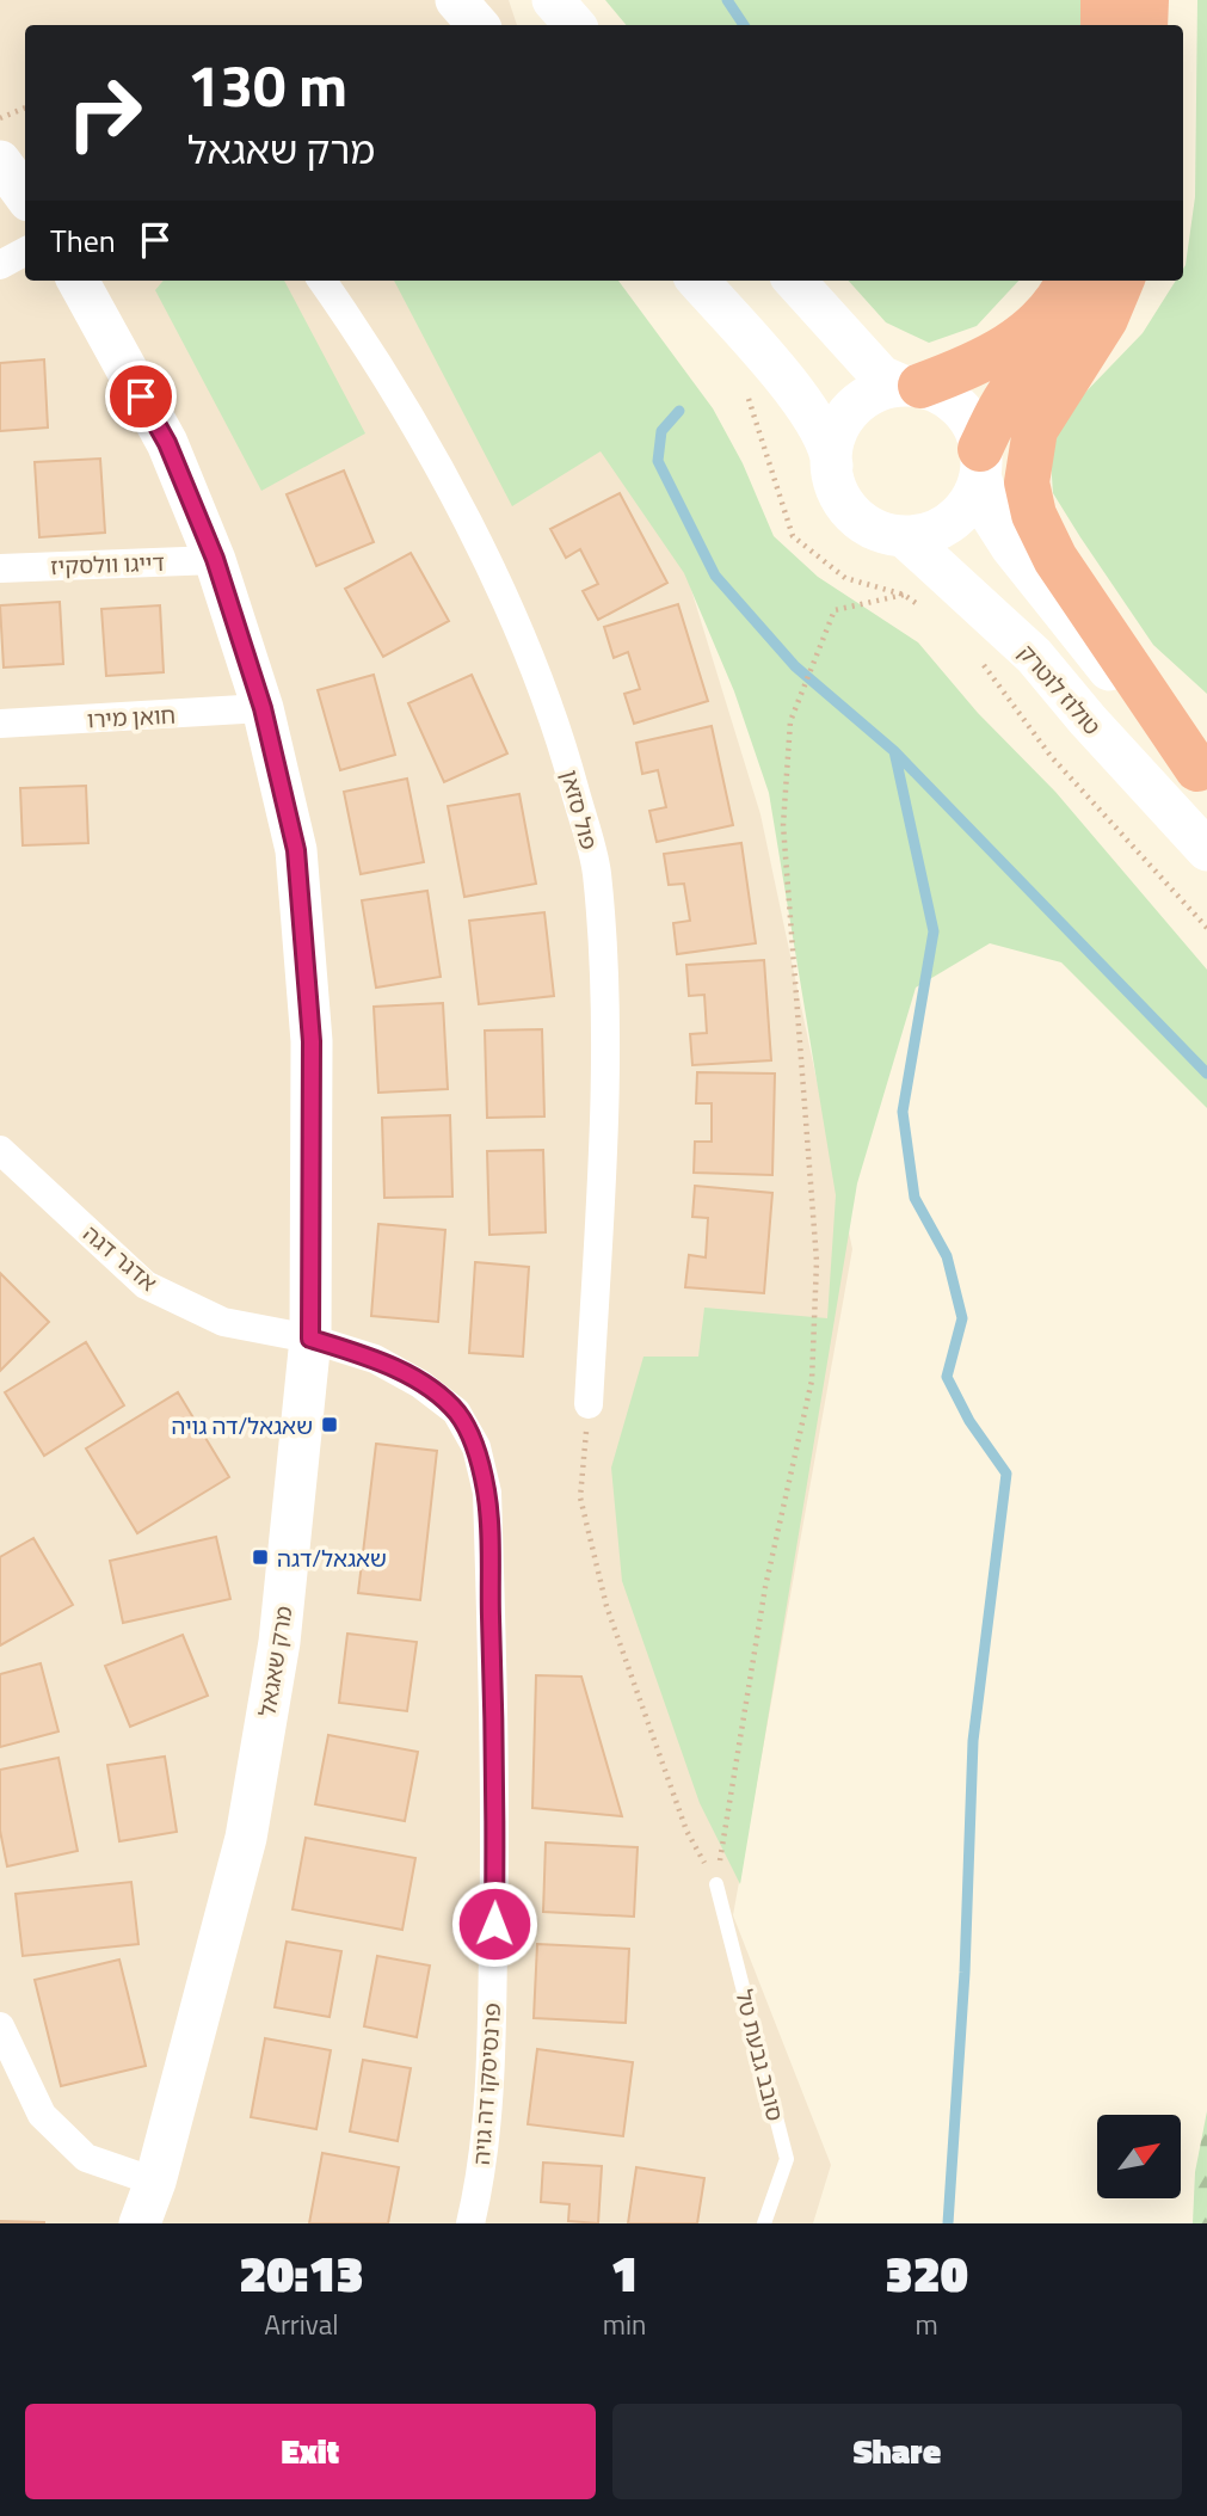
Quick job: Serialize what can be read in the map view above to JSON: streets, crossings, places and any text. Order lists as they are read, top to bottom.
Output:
{
  "streets": {
    "street": [
      "דייגו וולסקיז",
      "טולוז לוטרק",
      "חואן מירו",
      "פול סזאן",
      "אדגר דגה",
      "מרק שאגאל",
      "פרנסיסקו דה גויה"
    ],
    "lane": ["סובב גבעת טל"]
  },
  "crossings": [
    ["דייגו וולסקיז", "מרק שאגאל"],
    ["חואן מירו", "מרק שאגאל"],
    ["אדגר דגה", "מרק שאגאל"],
    ["אדגר דגה", "פרנסיסקו דה גויה"],
    ["מרק שאגאל", "פרנסיסקו דה גויה"]
  ],
  "places": {
    "transit": ["שאגאל/דה גויה", "שאגאל/דגה"]
  },
  "north": "top right",
  "page": {
    "turn": ["130 m", "מרק שאגאל"],
    "then": "Then",
    "eta": [
      "20:13",
      "Arrival",
      "1",
      "min",
      "320",
      "m"
    ],
    "buttons": ["Exit", "Share"]
  }
}
